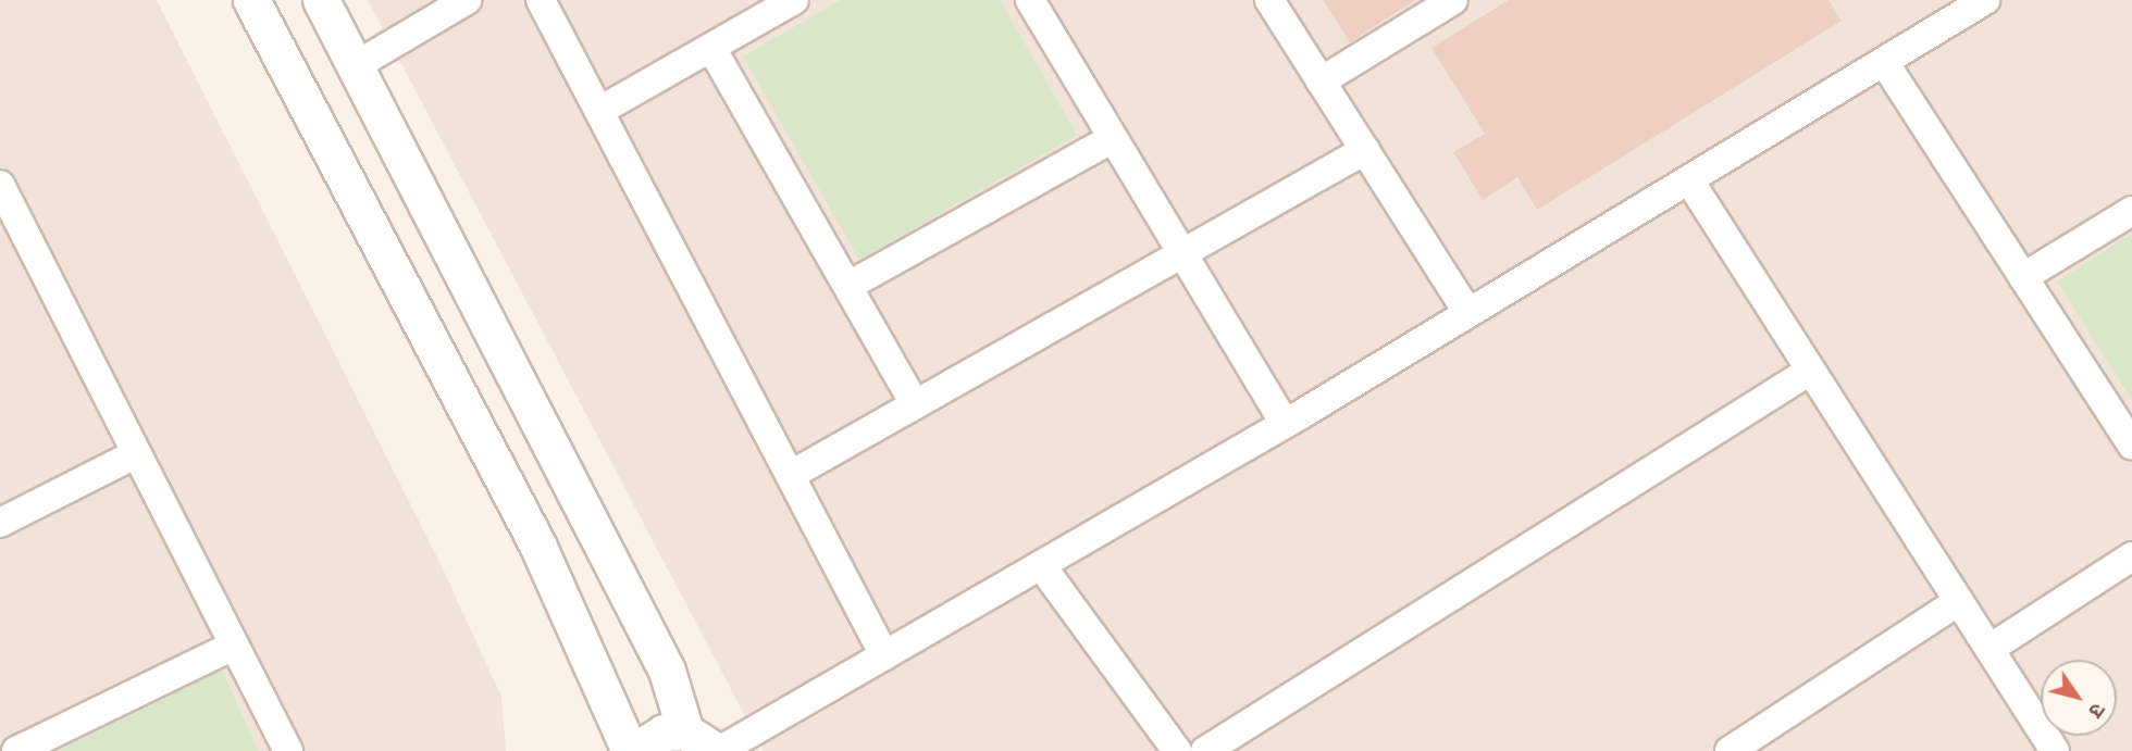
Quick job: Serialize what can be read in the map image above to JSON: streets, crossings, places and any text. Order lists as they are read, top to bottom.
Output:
{
  "north": "bottom right"
}
